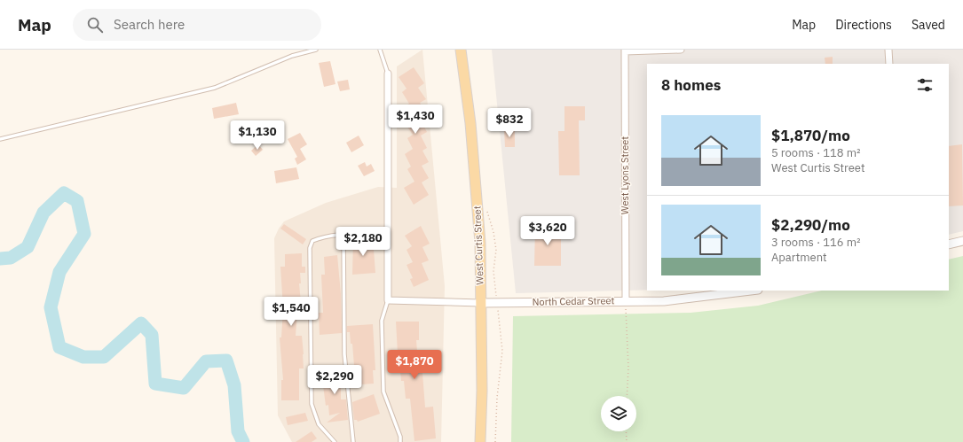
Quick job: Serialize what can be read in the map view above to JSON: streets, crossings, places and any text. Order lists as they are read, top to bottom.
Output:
{
  "streets": {
    "main road": ["West Curtis Street"],
    "street": ["West Lyons Street", "North Cedar Street"]
  },
  "crossings": [
    ["West Lyons Street", "North Cedar Street"],
    ["West Curtis Street", "North Cedar Street"]
  ],
  "page": {
    "header": "Map",
    "search": "Search here",
    "nav": ["Map", "Directions", "Saved"],
    "heading": "8 homes",
    "price": [
      "$1,430",
      "$832",
      "$1,130",
      "$3,620",
      "$2,180",
      "$1,540",
      "$1,870",
      "$2,290"
    ],
    "list": [
      {
        "name": "$1,870/mo",
        "note": "5 rooms · 118 m² · West Curtis Street"
      },
      {
        "name": "$2,290/mo",
        "note": "3 rooms · 116 m² · Apartment"
      }
    ]
  }
}
